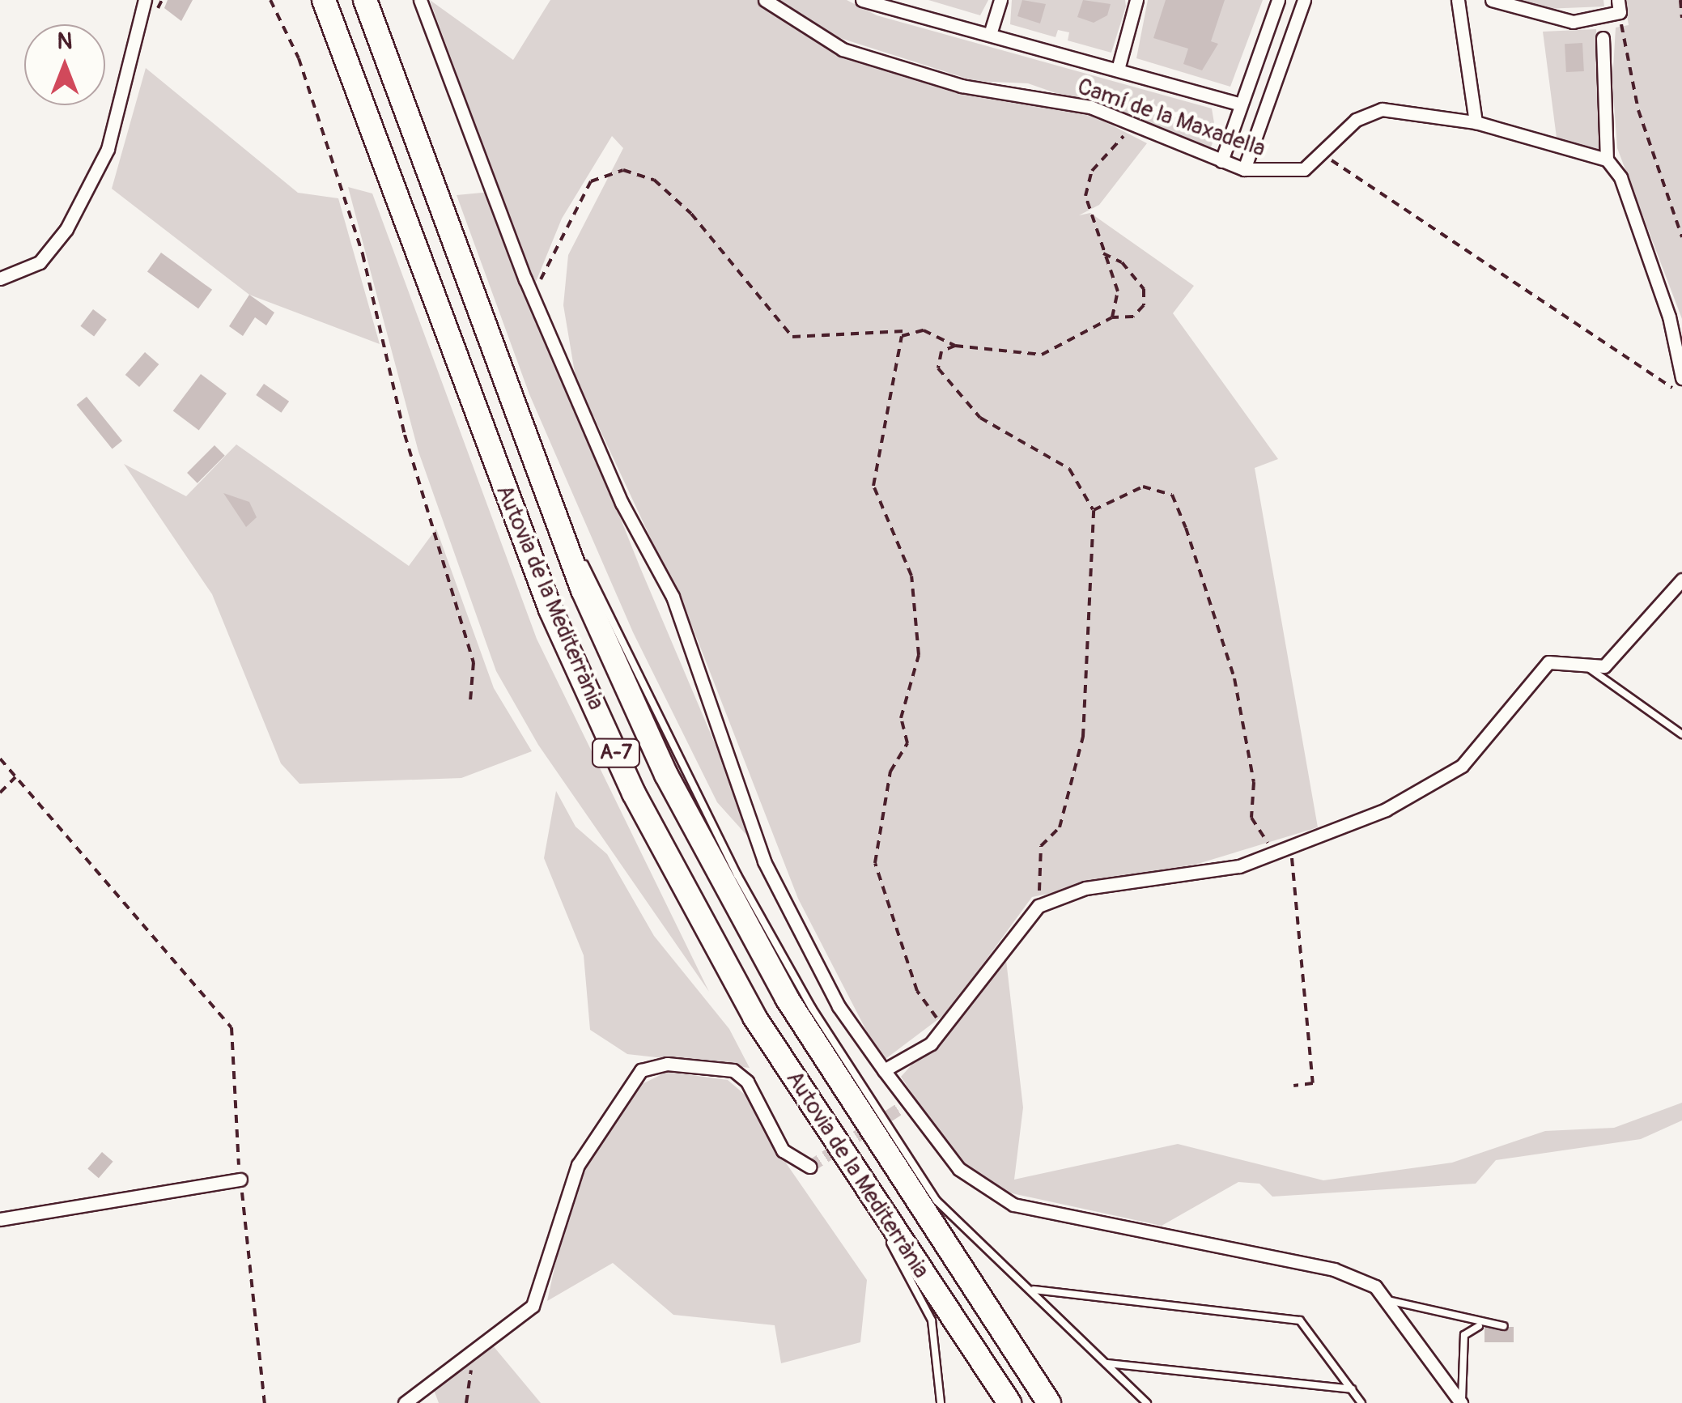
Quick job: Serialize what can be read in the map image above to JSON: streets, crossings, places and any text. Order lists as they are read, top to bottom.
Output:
{
  "streets": {
    "highway": ["Autovia de la Mediterrània", "A-7"],
    "street": ["Camí de la Maxadella"]
  },
  "north": "top"
}
